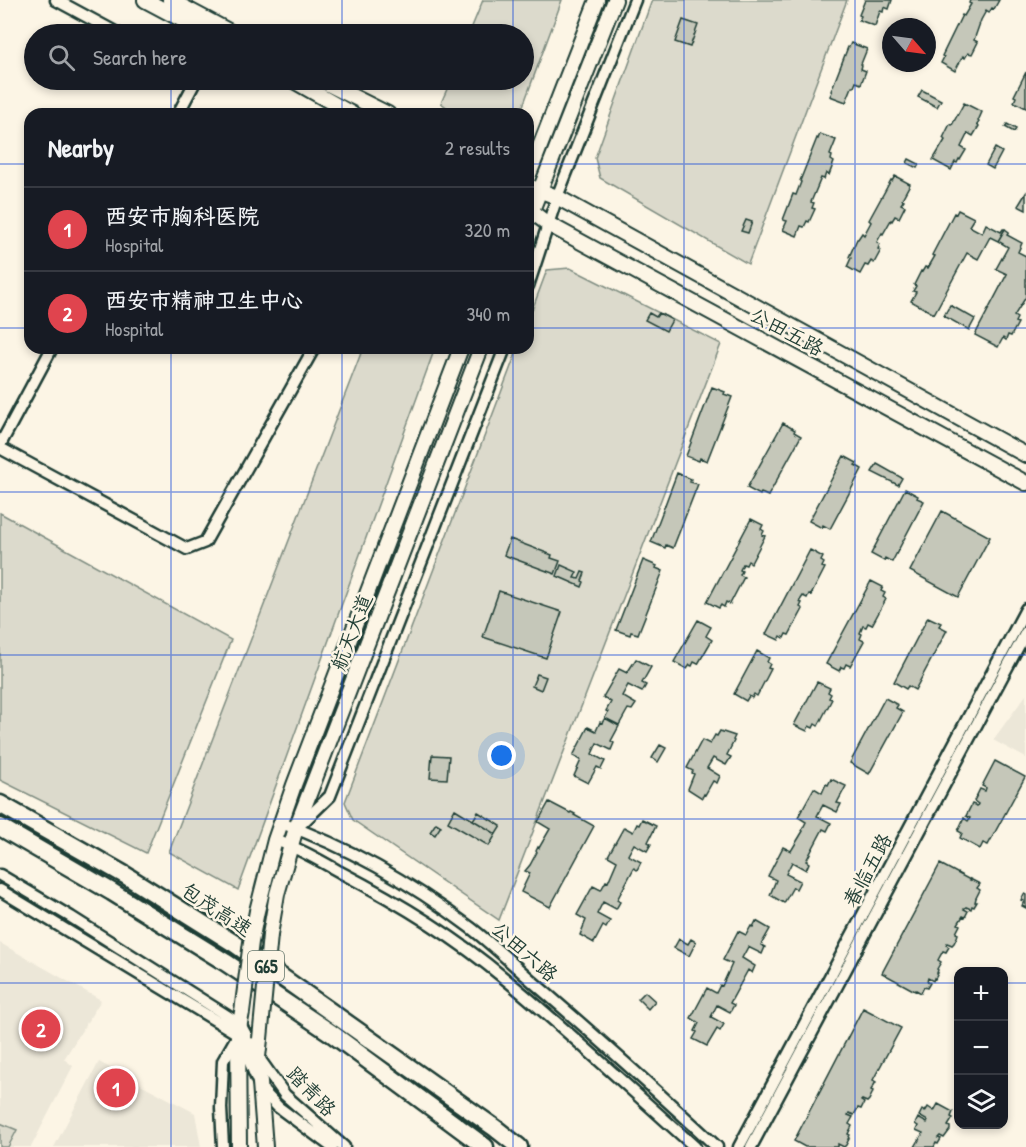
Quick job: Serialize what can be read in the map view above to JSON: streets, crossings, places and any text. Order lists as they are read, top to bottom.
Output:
{
  "streets": {
    "highway": ["包茂高速", "G65"],
    "main road": ["公田五路", "航天大道"],
    "street": ["春临五路", "公田六路", "踏青路"]
  },
  "crossings": [
    ["航天大道", "公田六路"],
    ["航天大道", "踏青路"]
  ],
  "north": "bottom right",
  "page": {
    "search": "Search here",
    "heading": ["Nearby", "2 results"],
    "list": [
      {
        "mark": "1",
        "name": "西安市胸科医院",
        "note": "Hospital",
        "value": "320 m"
      },
      {
        "mark": "2",
        "name": "西安市精神卫生中心",
        "note": "Hospital",
        "value": "340 m"
      }
    ],
    "map_buttons": ["+", "−"],
    "pins": ["2", "1"]
  }
}
